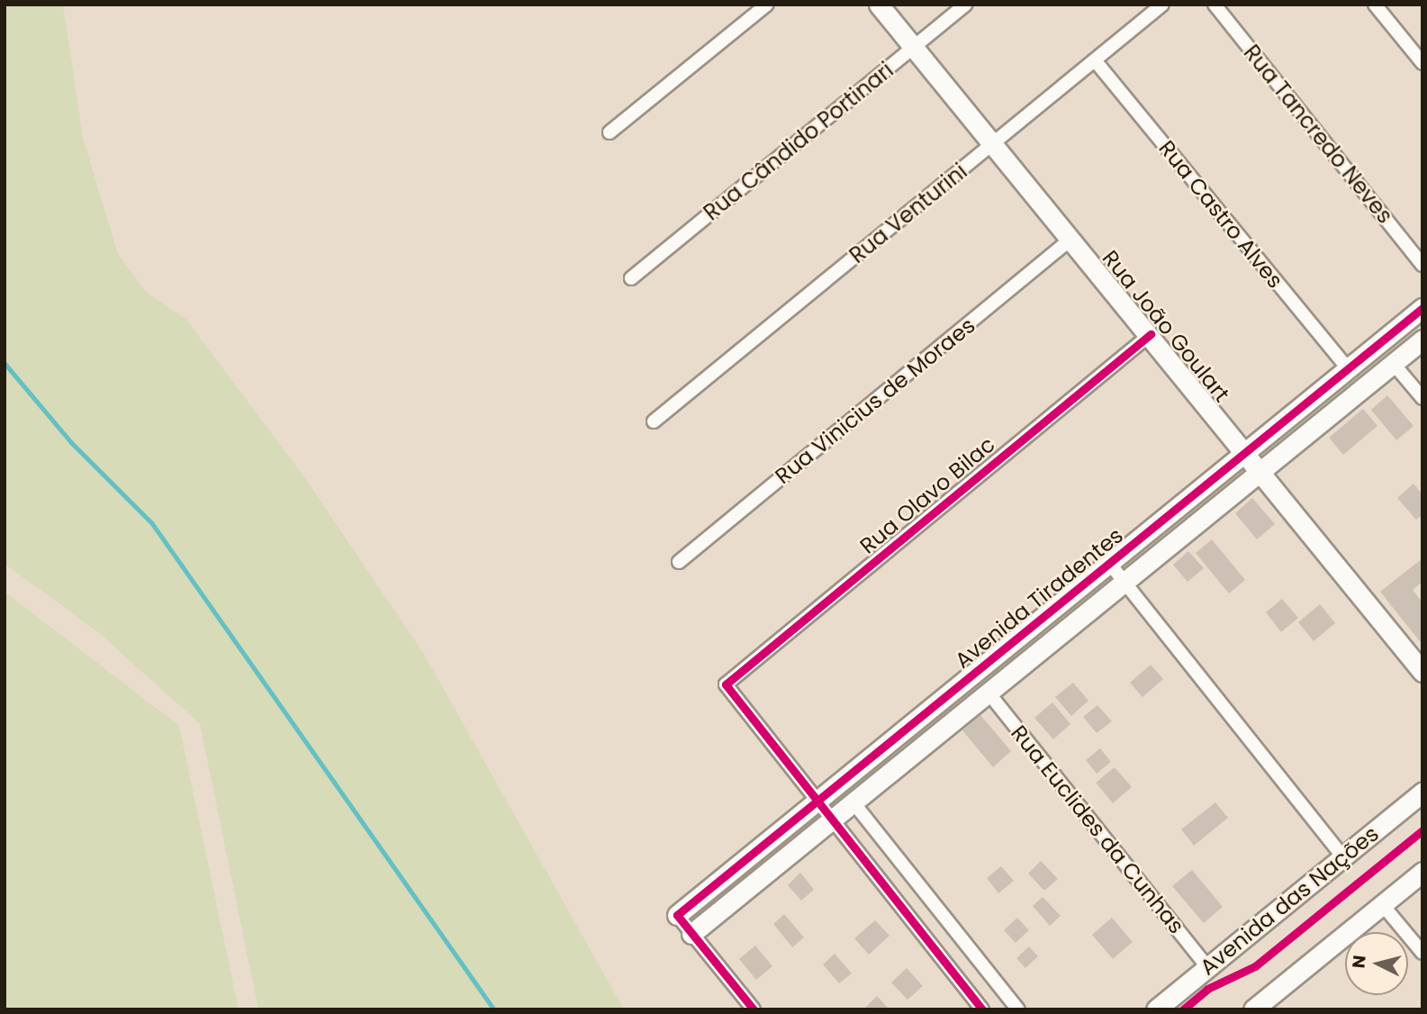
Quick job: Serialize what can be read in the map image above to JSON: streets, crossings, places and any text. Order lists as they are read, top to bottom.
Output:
{
  "streets": {
    "street": [
      "Rua Tancredo Neves",
      "Rua Cândido Portinari",
      "Rua Venturini",
      "Rua Castro Alves",
      "Rua João Goulart",
      "Rua Vinicius de Moraes",
      "Rua Olavo Bilac",
      "Avenida Tiradentes",
      "Rua Euclides da Cunhas",
      "Avenida das Nações"
    ]
  },
  "crossings": [
    ["Rua Cândido Portinari", "Rua João Goulart"],
    ["Rua Venturini", "Rua Castro Alves"],
    ["Rua Venturini", "Rua João Goulart"],
    ["Rua Castro Alves", "Avenida Tiradentes"],
    ["Rua João Goulart", "Rua Vinicius de Moraes"],
    ["Rua João Goulart", "Rua Olavo Bilac"],
    ["Rua João Goulart", "Avenida Tiradentes"],
    ["Rua Olavo Bilac", "Avenida Tiradentes"],
    ["Avenida Tiradentes", "Rua Euclides da Cunhas"],
    ["Rua Euclides da Cunhas", "Avenida das Nações"]
  ],
  "north": "left"
}
